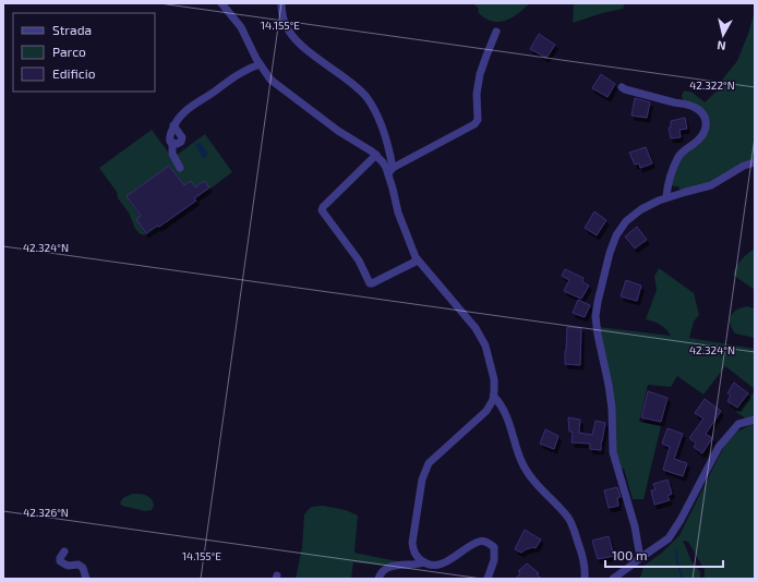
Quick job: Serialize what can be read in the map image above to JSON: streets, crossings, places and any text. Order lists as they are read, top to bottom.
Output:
{
  "legend": ["Strada", "Parco", "Edificio"],
  "scale_bar": "100 m",
  "north": "bottom",
  "coordinates": [
    "14.155°E",
    "42.322°N",
    "42.324°N",
    "42.326°N"
  ]
}
